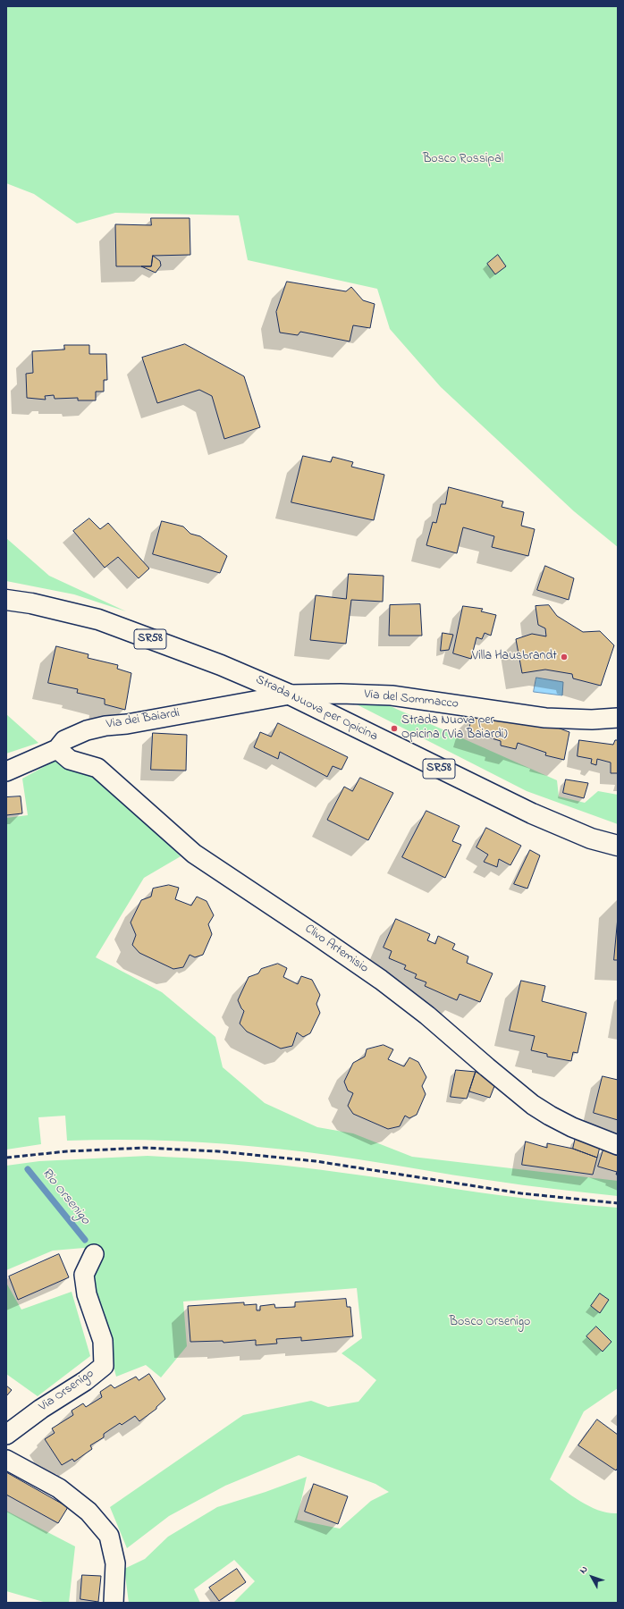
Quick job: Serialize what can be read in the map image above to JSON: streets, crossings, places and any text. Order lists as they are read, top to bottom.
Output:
{
  "streets": {
    "main road": ["SR58", "Strada Nuova per Opicina"],
    "street": [
      "Via del Sommacco",
      "Via dei Baiardi",
      "Clivo Artemisio",
      "Via Orsenigo"
    ]
  },
  "crossings": [
    ["Via del Sommacco", "Strada Nuova per Opicina"],
    ["Via del Sommacco", "Via dei Baiardi"],
    ["Strada Nuova per Opicina", "Via dei Baiardi"],
    ["Via dei Baiardi", "Clivo Artemisio"]
  ],
  "water": ["Rio Orsenigo"],
  "parks": ["Bosco Rossipal", "Bosco Orsenigo"],
  "places": ["Villa Hausbrandt", "Strada Nuova per Opicina (Via Baiardi)"],
  "north": "top left"
}
